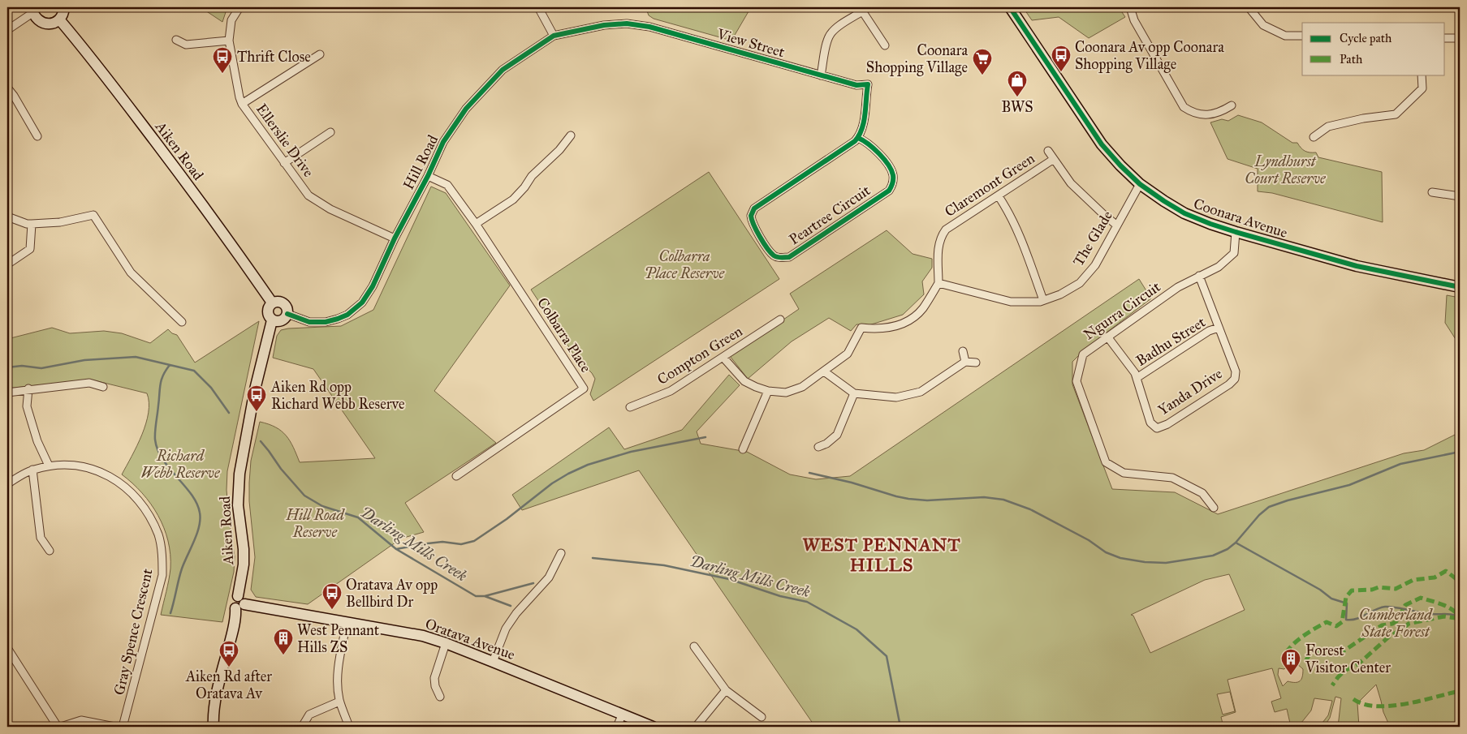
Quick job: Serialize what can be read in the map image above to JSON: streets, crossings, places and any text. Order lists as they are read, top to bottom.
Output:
{
  "streets": {
    "street": [
      "View Street",
      "Ellerslie Drive",
      "Aiken Road",
      "Hill Road",
      "Claremont Green",
      "Peartree Circuit",
      "Coonara Avenue",
      "The Glade",
      "Ngurra Circuit",
      "Colbarra Place",
      "Badhu Street",
      "Compton Green",
      "Yanda Drive",
      "Gray Spence Crescent",
      "Oratava Avenue"
    ]
  },
  "crossings": [
    ["View Street", "Hill Road"],
    ["View Street", "Peartree Circuit"],
    ["Ellerslie Drive", "Hill Road"],
    ["Aiken Road", "Hill Road"],
    ["Aiken Road", "Oratava Avenue"],
    ["Hill Road", "Colbarra Place"],
    ["Claremont Green", "The Glade"],
    ["Coonara Avenue", "The Glade"],
    ["Coonara Avenue", "Ngurra Circuit"],
    ["Ngurra Circuit", "Yanda Drive"],
    ["Badhu Street", "Yanda Drive"]
  ],
  "districts": ["WEST PENNANT HILLS"],
  "water": ["Darling Mills Creek"],
  "parks": [
    "Lyndhurst Court Reserve",
    "Colbarra Place Reserve",
    "Richard Webb Reserve",
    "Hill Road Reserve",
    "Cumberland State Forest"
  ],
  "places": {
    "bus stop": [
      "Coonara Av opp Coonara Shopping Village",
      "Thrift Close",
      "Aiken Rd opp Richard Webb Reserve",
      "Oratava Av opp Bellbird Dr",
      "Aiken Rd after Oratava Av"
    ],
    "supermarket": ["Coonara Shopping Village"],
    "shop": ["BWS"],
    "building": ["West Pennant Hills ZS", "Forest Visitor Center"]
  },
  "legend": ["Cycle path", "Path"]
}
